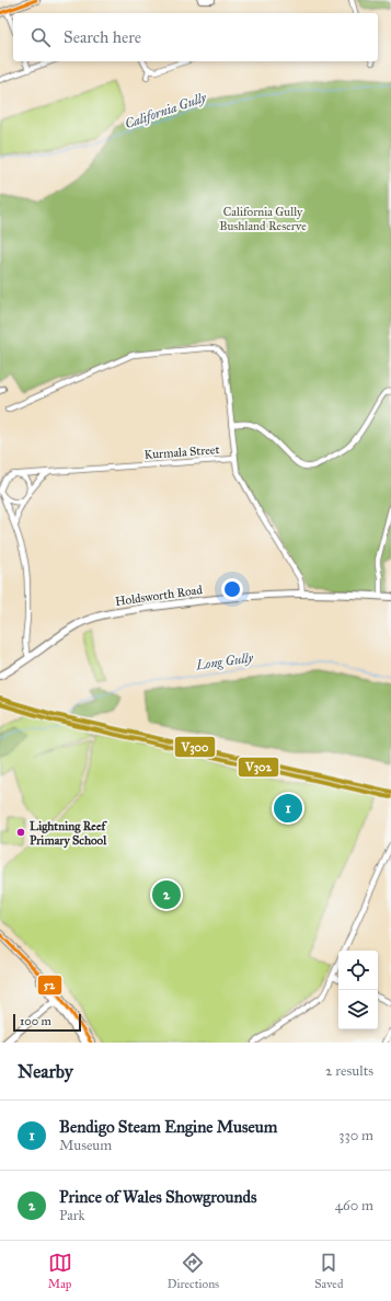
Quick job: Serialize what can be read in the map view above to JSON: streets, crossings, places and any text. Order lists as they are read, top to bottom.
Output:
{
  "streets": {
    "main road": ["Holdsworth Road"],
    "street": ["Kurmala Street"]
  },
  "crossings": [
    ["Kurmala Street", "Holdsworth Road"]
  ],
  "water": ["California Gully", "Long Gully"],
  "parks": ["California Gully Bushland Reserve"],
  "places": ["Lightning Reef Primary School"],
  "lines": ["transit line 52", "transit line V300", "transit line V302"],
  "scale_bar": "100 m",
  "page": {
    "search": "Search here",
    "pins": ["1", "2"],
    "scale": "100 m",
    "heading": ["Nearby", "2 results"],
    "list": [
      {
        "mark": "1",
        "name": "Bendigo Steam Engine Museum",
        "note": "Museum",
        "value": "330 m"
      },
      {
        "mark": "2",
        "name": "Prince of Wales Showgrounds",
        "note": "Park",
        "value": "460 m"
      }
    ],
    "nav": ["Map", "Directions", "Saved"]
  }
}
